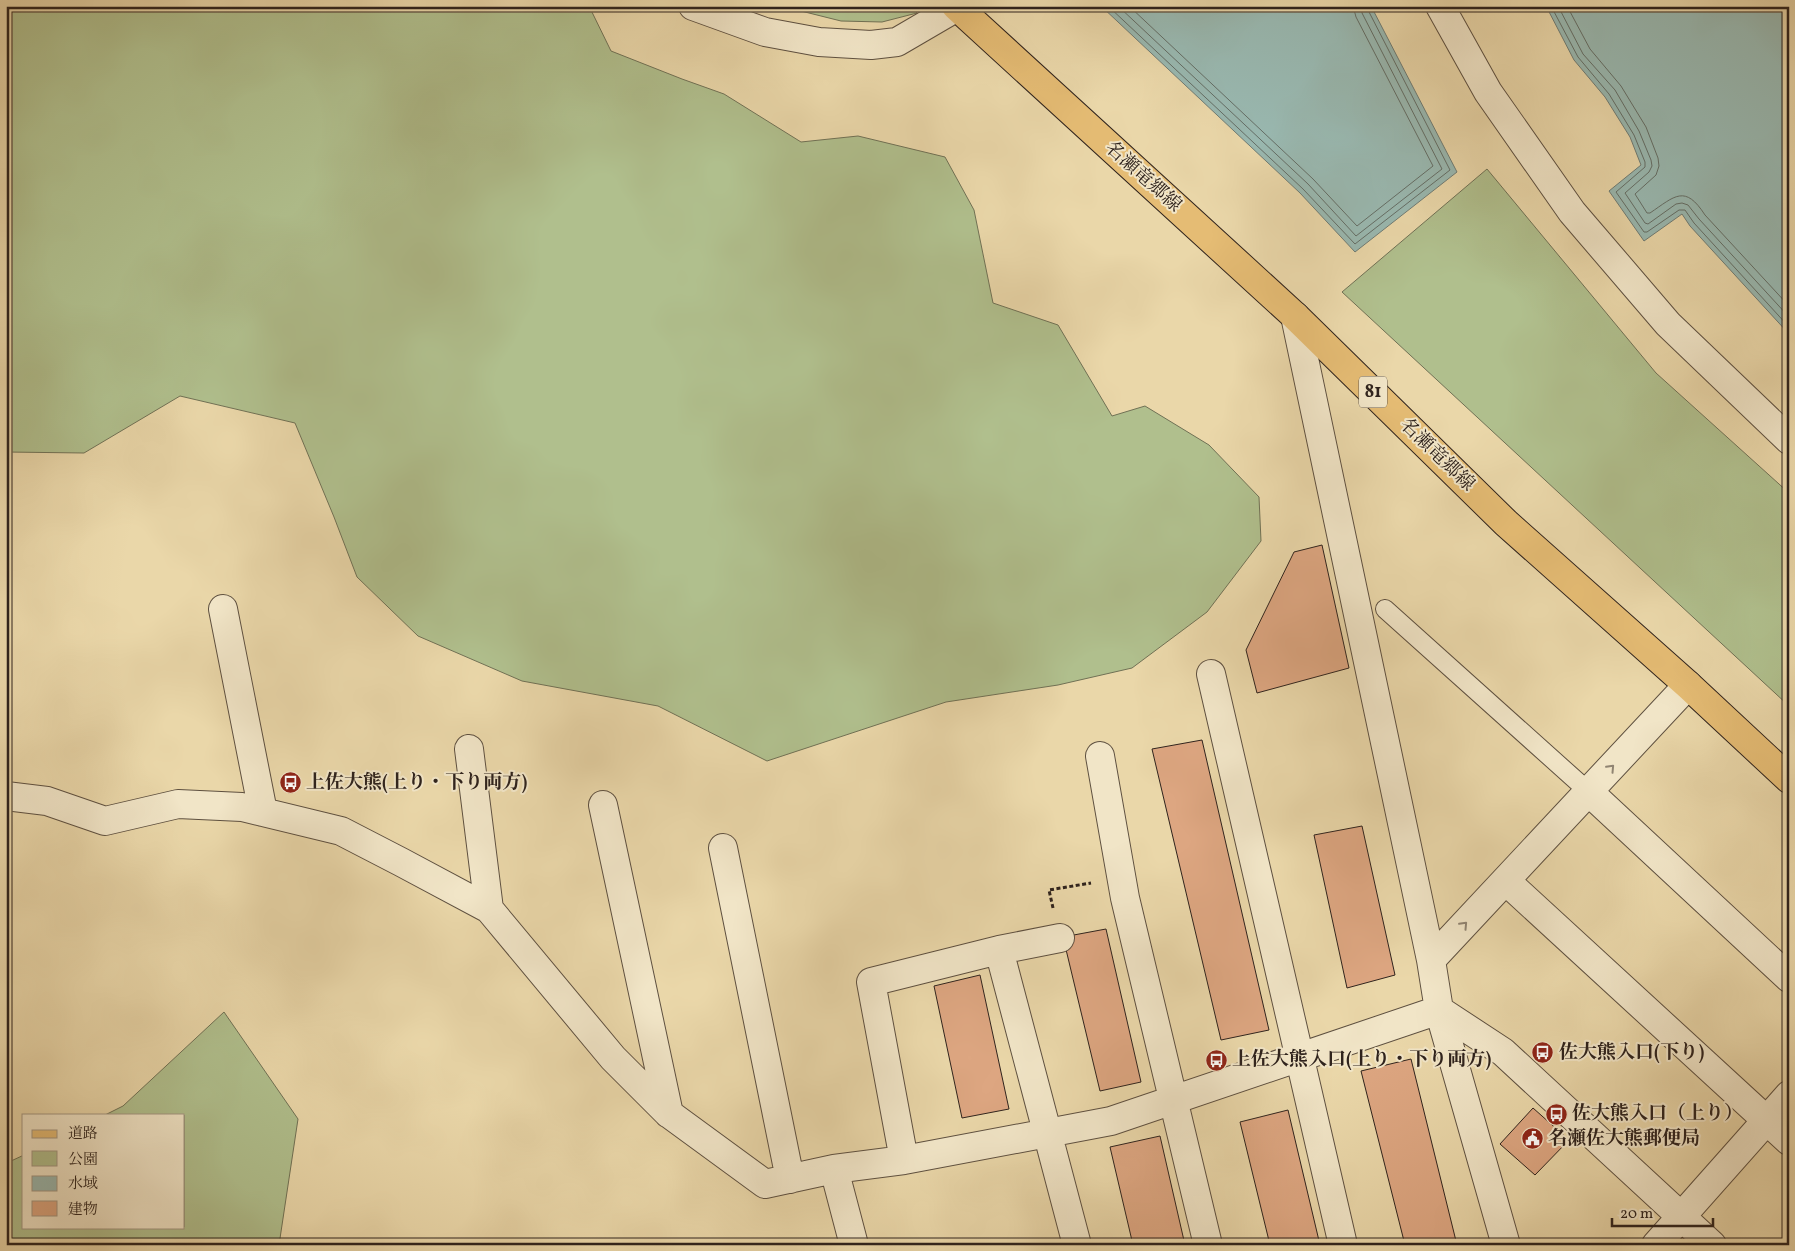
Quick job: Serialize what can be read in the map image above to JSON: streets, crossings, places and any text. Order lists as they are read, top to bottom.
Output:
{
  "streets": {
    "main road": ["名瀬竜郷線", "81"]
  },
  "places": {
    "bus stop": [
      "上佐大熊(上り・下り両方)",
      "佐大熊入口(下り)",
      "上佐大熊入口(上り・下り両方)",
      "佐大熊入口（上り）"
    ],
    "public building": ["名瀬佐大熊郵便局"]
  },
  "legend": [
    "道路",
    "公園",
    "水域",
    "建物"
  ],
  "scale_bar": "20 m"
}
